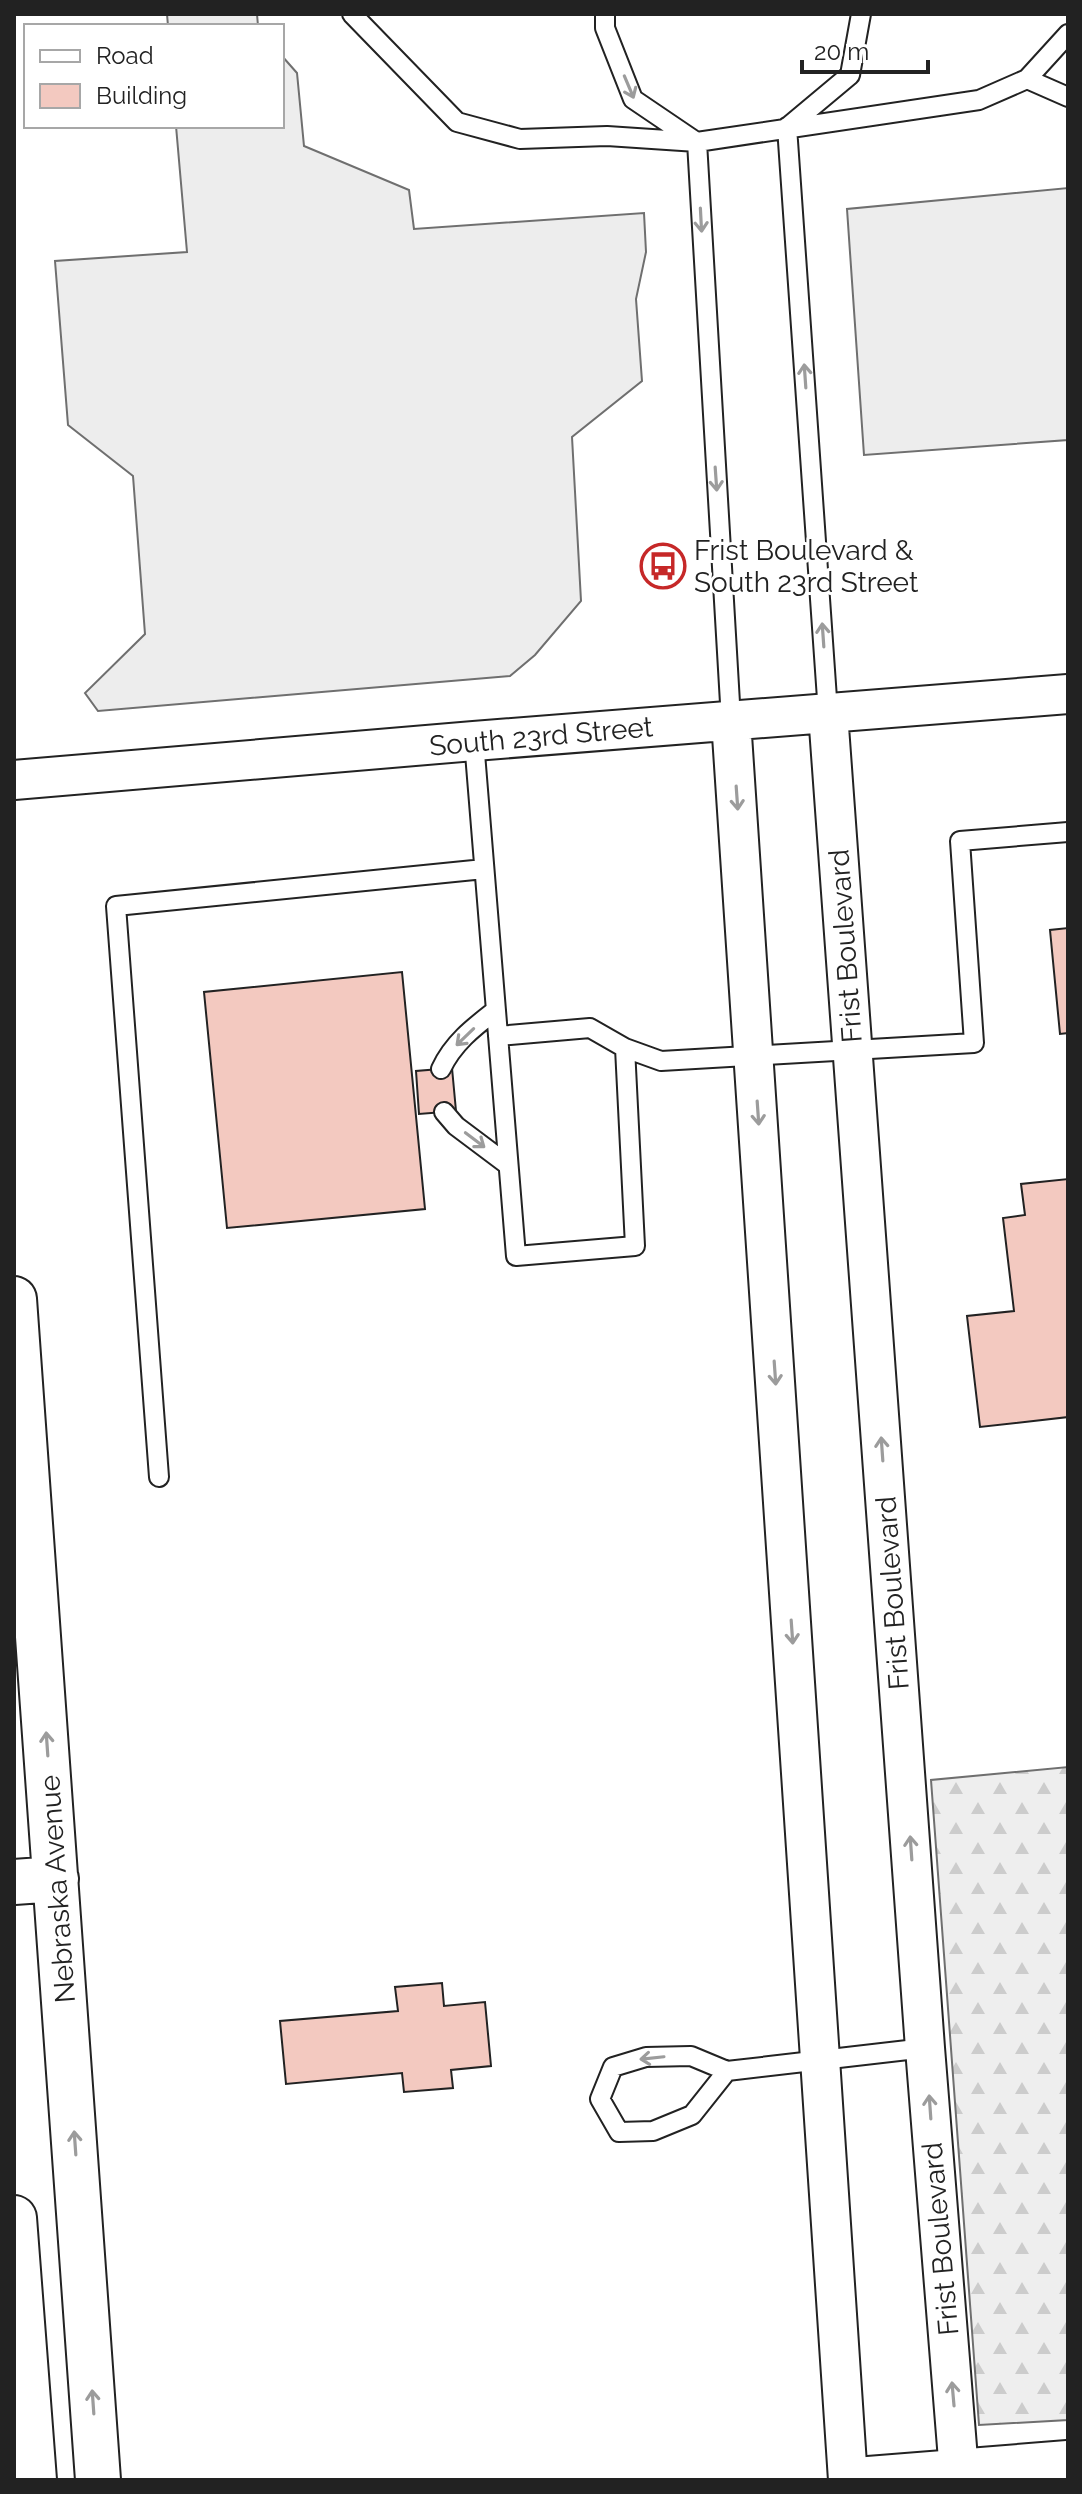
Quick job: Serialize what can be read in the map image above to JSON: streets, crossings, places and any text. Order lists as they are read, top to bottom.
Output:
{
  "streets": {
    "street": ["South 23rd Street", "Frist Boulevard", "Nebraska Avenue"]
  },
  "crossings": [
    ["South 23rd Street", "Frist Boulevard"]
  ],
  "one_way": ["Nebraska Avenue"],
  "places": {
    "bus stop": ["Frist Boulevard & South 23rd Street"]
  },
  "legend": ["Road", "Building"],
  "scale_bar": "20 m"
}
